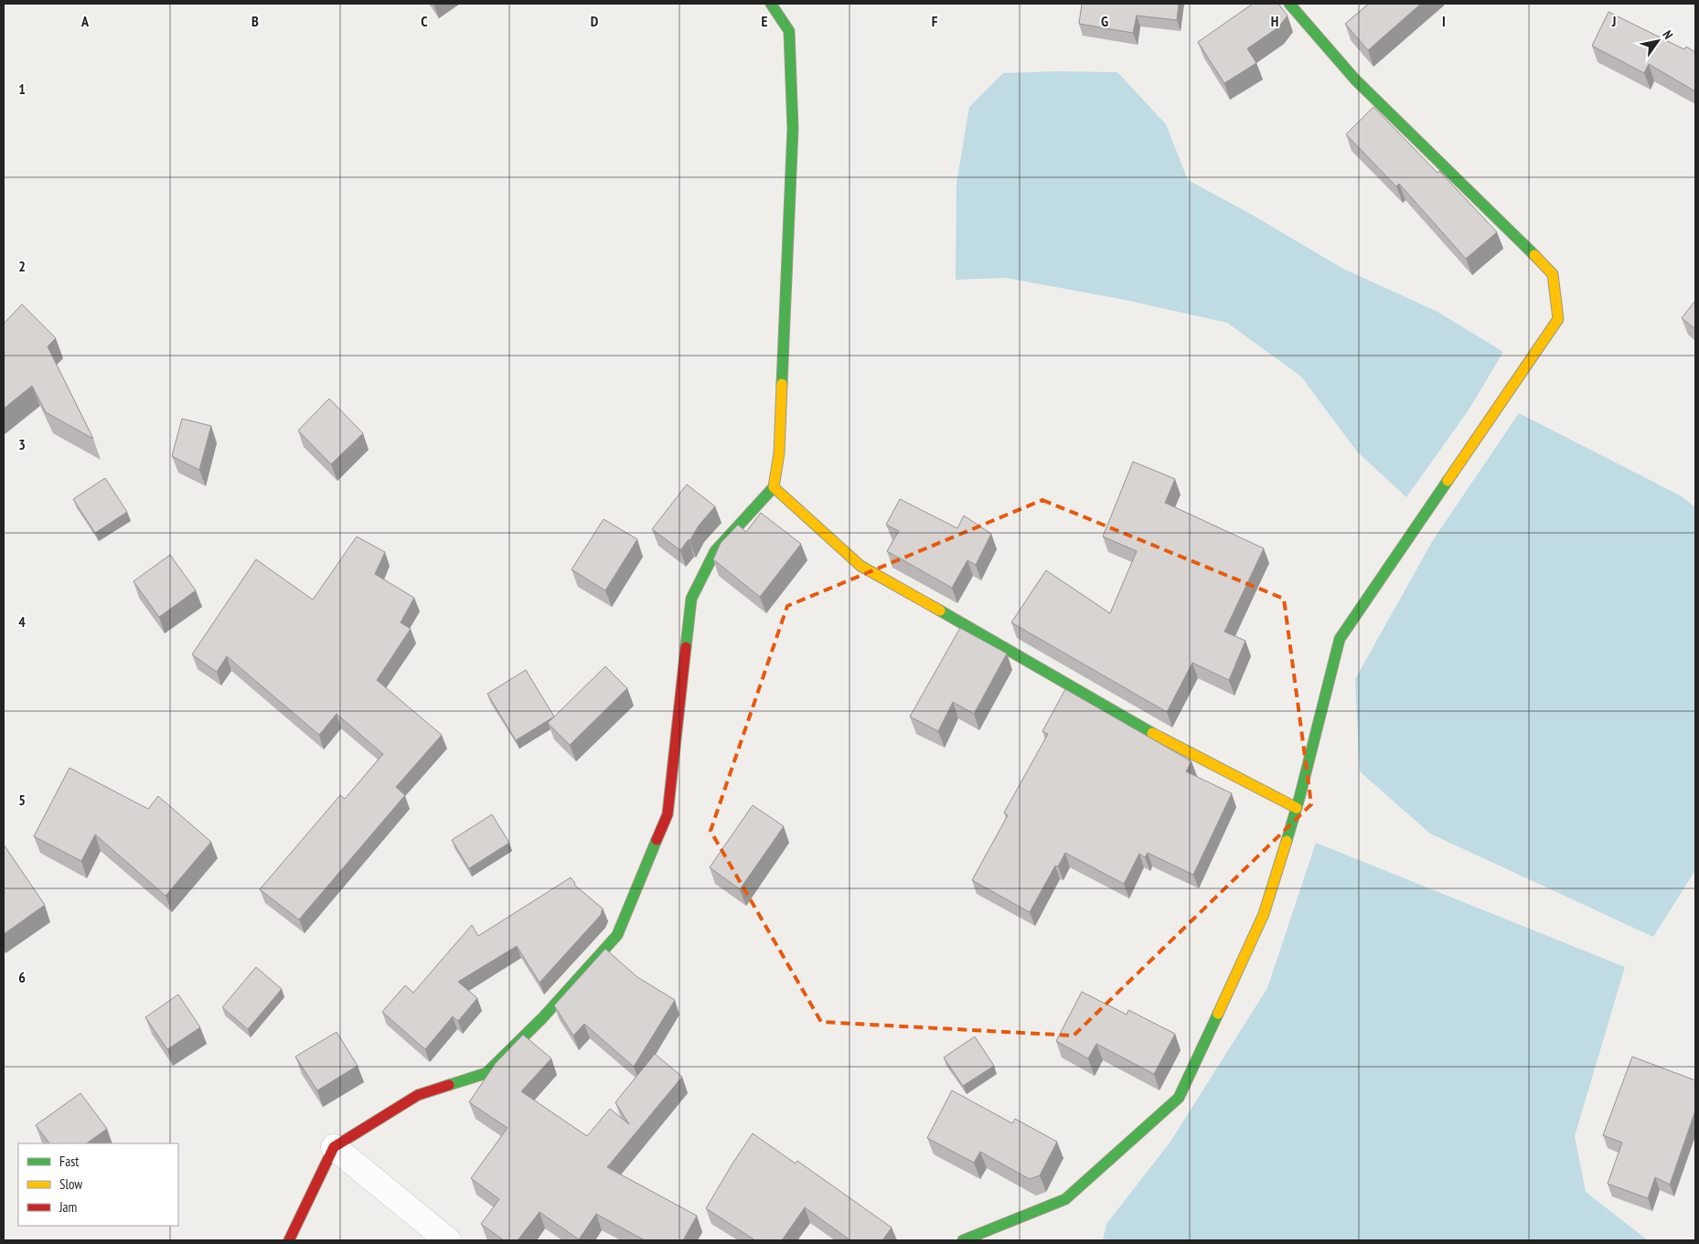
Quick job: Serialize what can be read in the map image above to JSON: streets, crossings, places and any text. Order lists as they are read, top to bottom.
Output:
{
  "legend": ["Fast", "Slow", "Jam"],
  "north": "top right",
  "grid": {
    "columns": [
      "A",
      "B",
      "C",
      "D",
      "E",
      "F",
      "G",
      "H",
      "I",
      "J"
    ],
    "rows": [
      "1",
      "2",
      "3",
      "4",
      "5",
      "6"
    ]
  }
}
